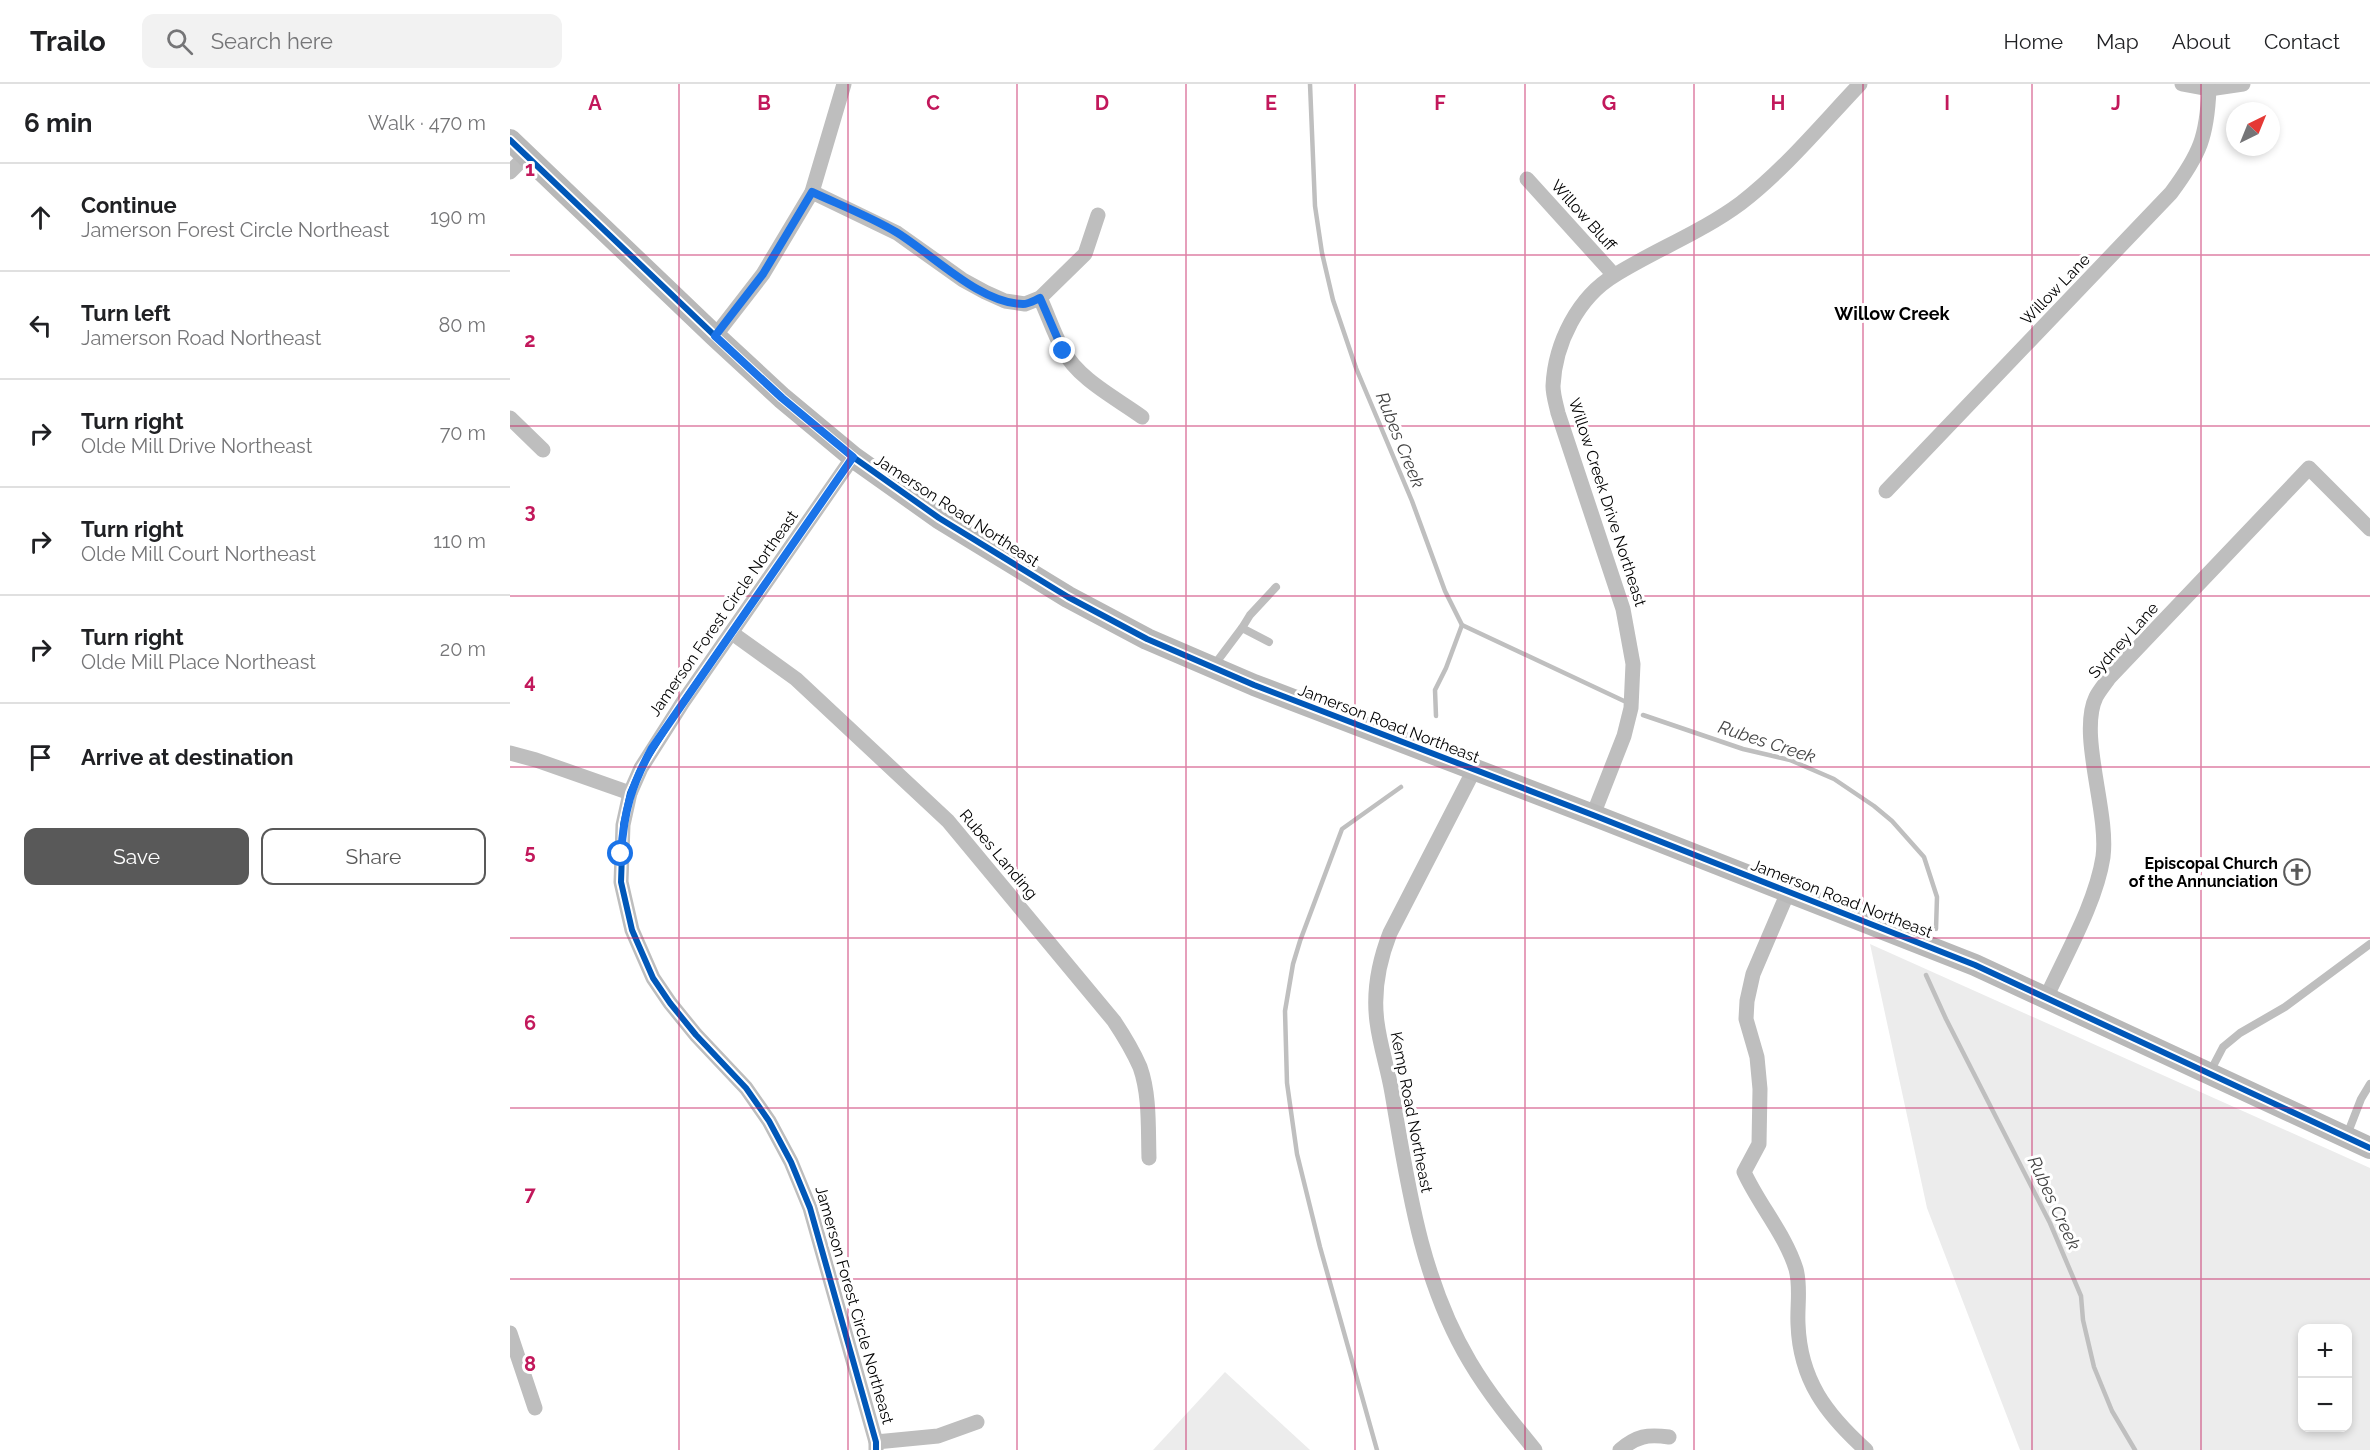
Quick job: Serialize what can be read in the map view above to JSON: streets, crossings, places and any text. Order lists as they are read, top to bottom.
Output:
{
  "streets": {
    "street": [
      "Willow Bluff",
      "Willow Lane",
      "Willow Creek Drive Northeast",
      "Jamerson Road Northeast",
      "Jamerson Forest Circle Northeast",
      "Sydney Lane",
      "Rubes Landing",
      "Kemp Road Northeast"
    ]
  },
  "crossings": [
    ["Willow Bluff", "Willow Creek Drive Northeast"],
    ["Willow Creek Drive Northeast", "Jamerson Road Northeast"],
    ["Jamerson Road Northeast", "Jamerson Forest Circle Northeast"],
    ["Jamerson Road Northeast", "Sydney Lane"],
    ["Jamerson Road Northeast", "Kemp Road Northeast"],
    ["Jamerson Forest Circle Northeast", "Rubes Landing"]
  ],
  "districts": ["Willow Creek"],
  "water": ["Rubes Creek"],
  "places": {
    "church": ["Episcopal Church of the Annunciation"]
  },
  "north": "top right",
  "page": {
    "header": "Trailo",
    "search": "Search here",
    "nav": [
      "Home",
      "Map",
      "About",
      "Contact"
    ],
    "heading": ["6 min", "Walk · 470 m"],
    "list": [
      ["Continue", "Jamerson Forest Circle Northeast", "190 m"],
      ["Turn left", "Jamerson Road Northeast", "80 m"],
      ["Turn right", "Olde Mill Drive Northeast", "70 m"],
      ["Turn right", "Olde Mill Court Northeast", "110 m"],
      ["Turn right", "Olde Mill Place Northeast", "20 m"],
      "Arrive at destination"
    ],
    "buttons": ["Save", "Share"],
    "map_buttons": ["+", "−"]
  },
  "grid": {
    "columns": [
      "A",
      "B",
      "C",
      "D",
      "E",
      "F",
      "G",
      "H",
      "I",
      "J"
    ],
    "rows": [
      "1",
      "2",
      "3",
      "4",
      "5",
      "6",
      "7",
      "8"
    ]
  }
}
